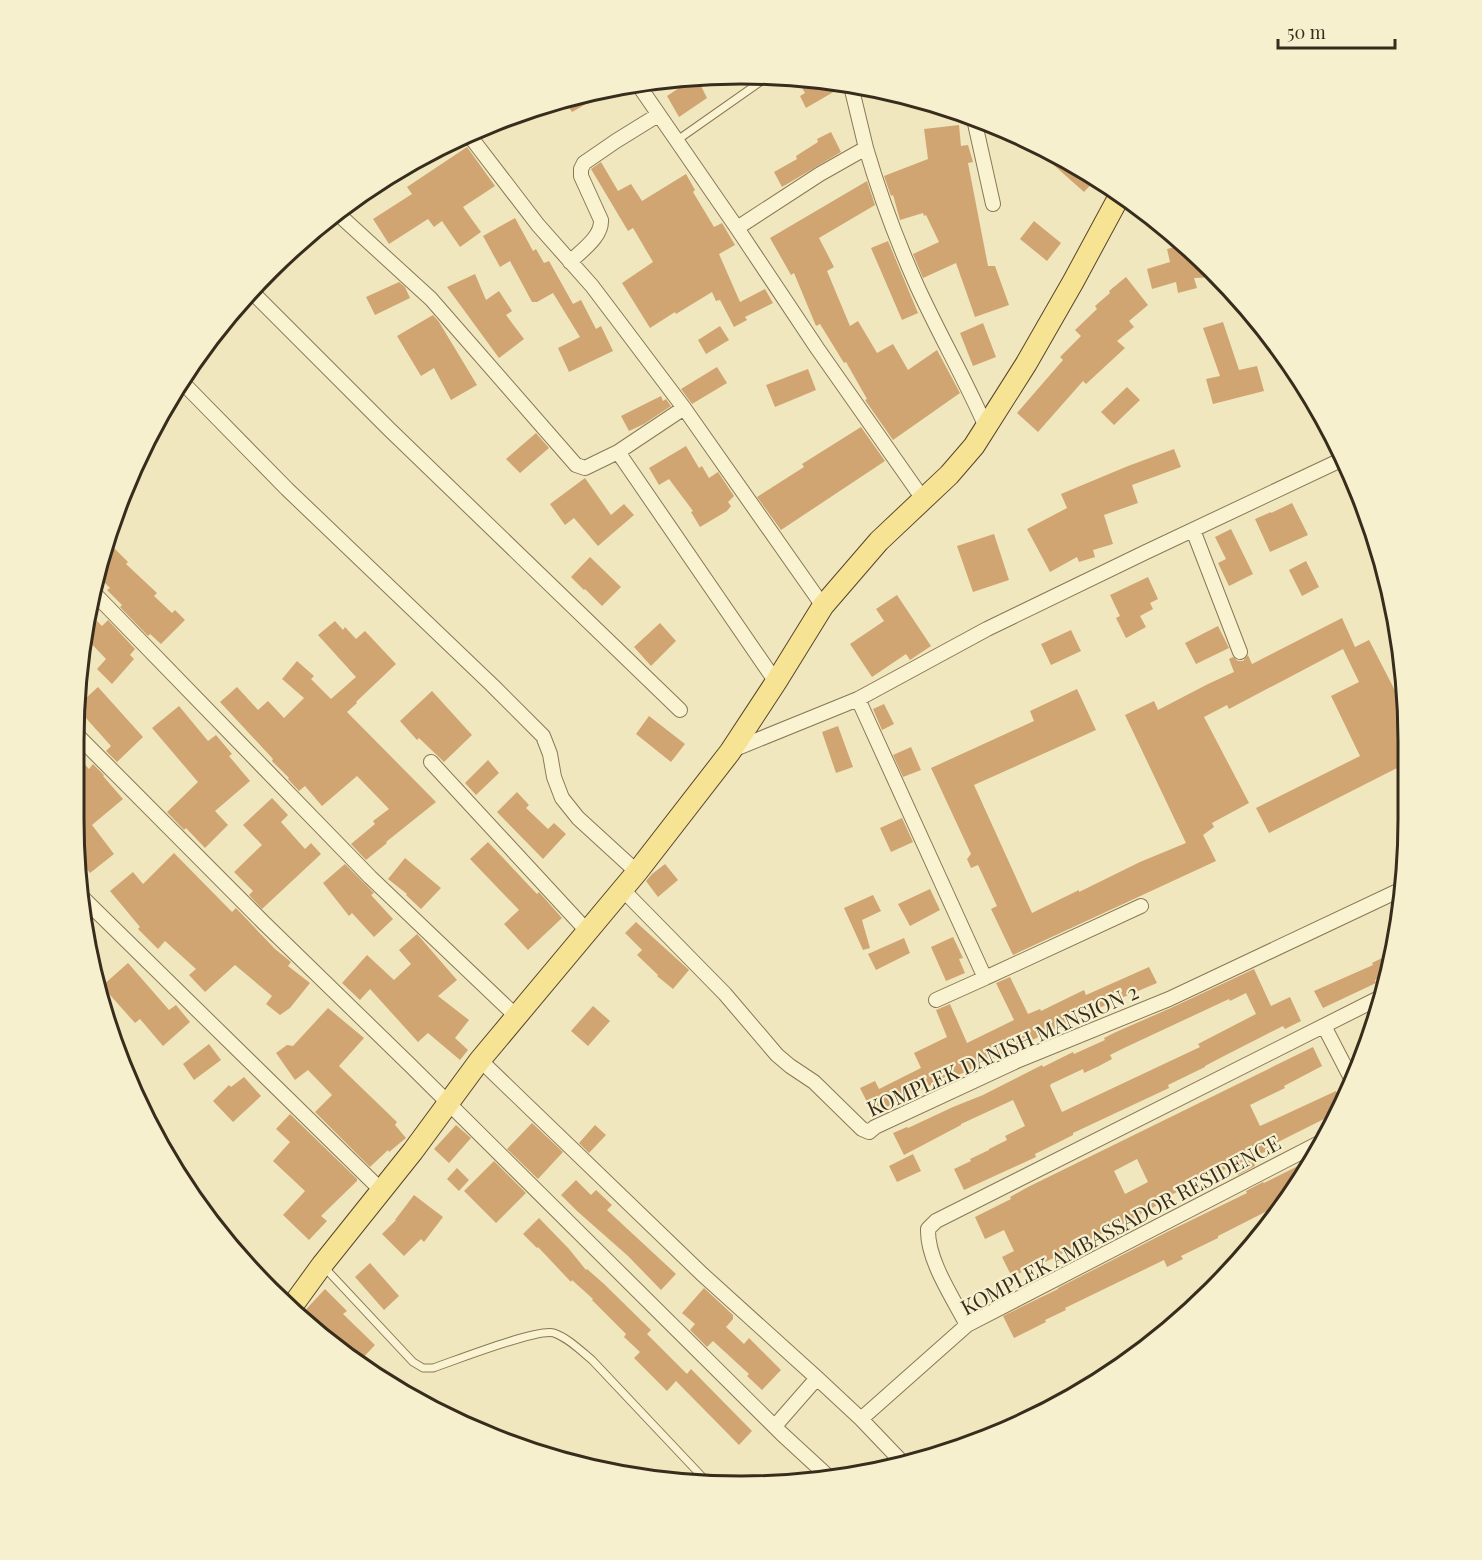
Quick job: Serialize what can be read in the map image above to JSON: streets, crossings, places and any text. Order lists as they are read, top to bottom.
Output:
{
  "streets": {
    "street": ["KOMPLEK DANISH MANSION 2", "KOMPLEK AMBASSADOR RESIDENCE"]
  },
  "scale_bar": "50 m"
}
